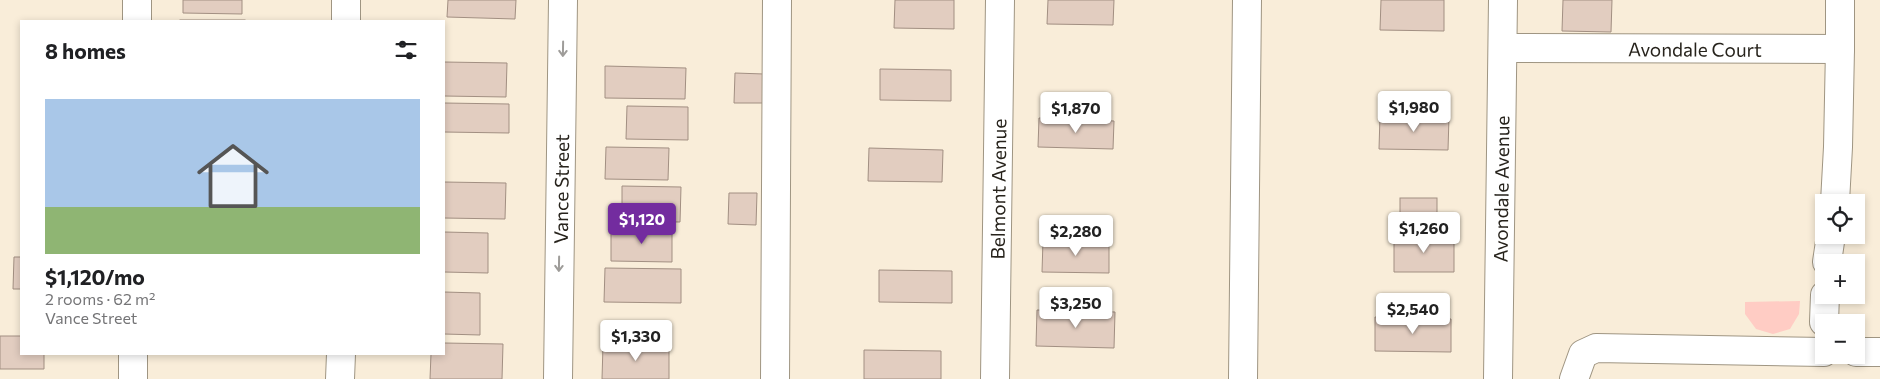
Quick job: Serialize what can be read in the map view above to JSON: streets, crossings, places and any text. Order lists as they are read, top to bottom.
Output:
{
  "streets": {
    "street": [
      "Avondale Court",
      "Vance Street",
      "Belmont Avenue",
      "Avondale Avenue"
    ]
  },
  "crossings": [
    ["Avondale Court", "Avondale Avenue"]
  ],
  "page": {
    "heading": "8 homes",
    "list": [
      {
        "name": "$1,120/mo",
        "note": "2 rooms · 62 m² · Vance Street"
      }
    ],
    "price": [
      "$1,980",
      "$1,870",
      "$1,120",
      "$1,260",
      "$2,280",
      "$3,250",
      "$2,540",
      "$1,330"
    ],
    "map_buttons": ["+", "−"]
  }
}
